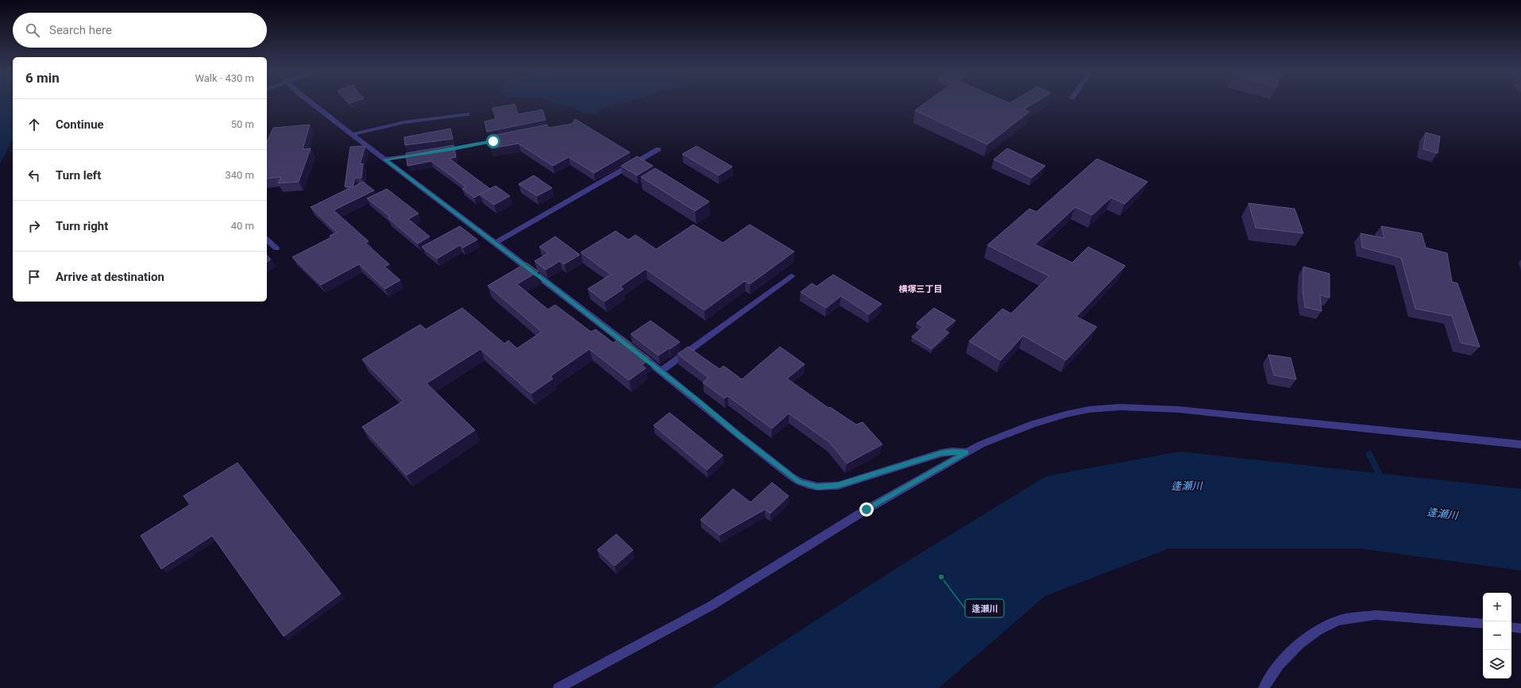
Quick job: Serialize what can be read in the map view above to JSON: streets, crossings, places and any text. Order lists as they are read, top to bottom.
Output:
{
  "districts": ["横塚三丁目"],
  "water": ["逢瀬川"],
  "places": ["逢瀬川"],
  "page": {
    "search": "Search here",
    "heading": ["6 min", "Walk · 430 m"],
    "list": [
      ["Continue", "50 m"],
      ["Turn left", "340 m"],
      ["Turn right", "40 m"],
      "Arrive at destination"
    ],
    "map_buttons": ["+", "−"]
  }
}
